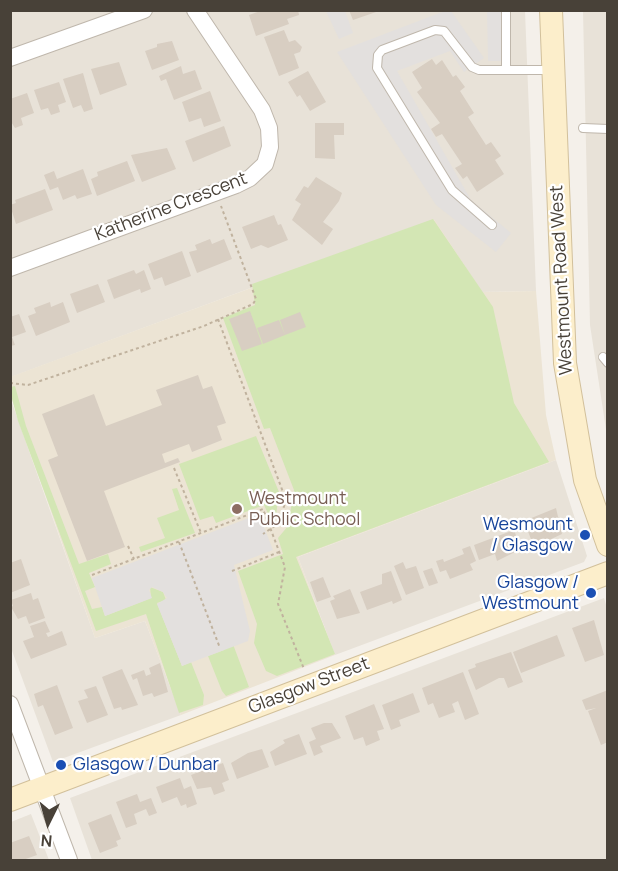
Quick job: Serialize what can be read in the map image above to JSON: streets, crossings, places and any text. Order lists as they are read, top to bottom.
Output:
{
  "streets": {
    "street": ["Katherine Crescent", "Westmount Road West", "Glasgow Street"]
  },
  "places": [
    "Westmount Public School",
    "Wesmount / Glasgow",
    "Glasgow / Westmount",
    "Glasgow / Dunbar"
  ],
  "north": "bottom"
}
